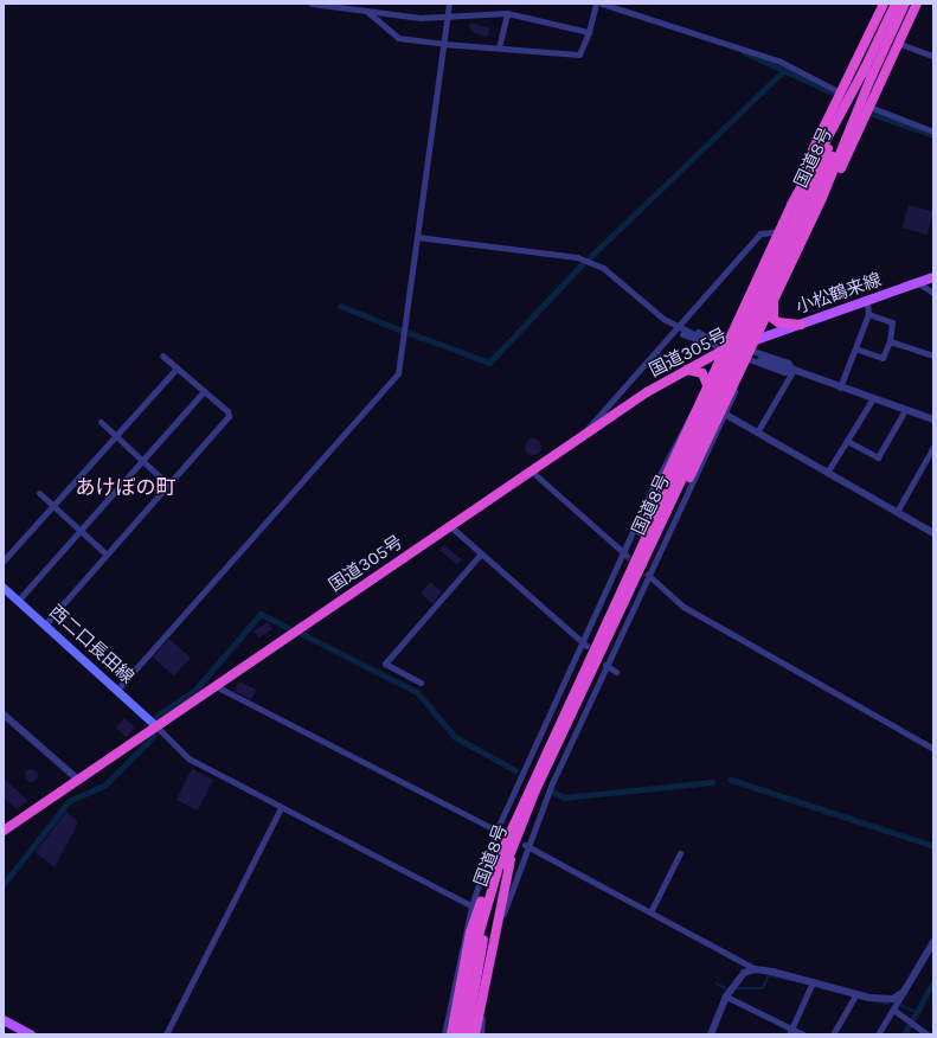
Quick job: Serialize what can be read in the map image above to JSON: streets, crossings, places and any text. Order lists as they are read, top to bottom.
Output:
{
  "streets": {
    "highway": ["国道8号", "国道305号"],
    "main road": ["小松鶴来線", "西二口長田線"]
  },
  "crossings": [
    ["小松鶴来線", "国道305号"],
    ["国道305号", "西二口長田線"]
  ],
  "districts": ["あけぼの町"]
}
